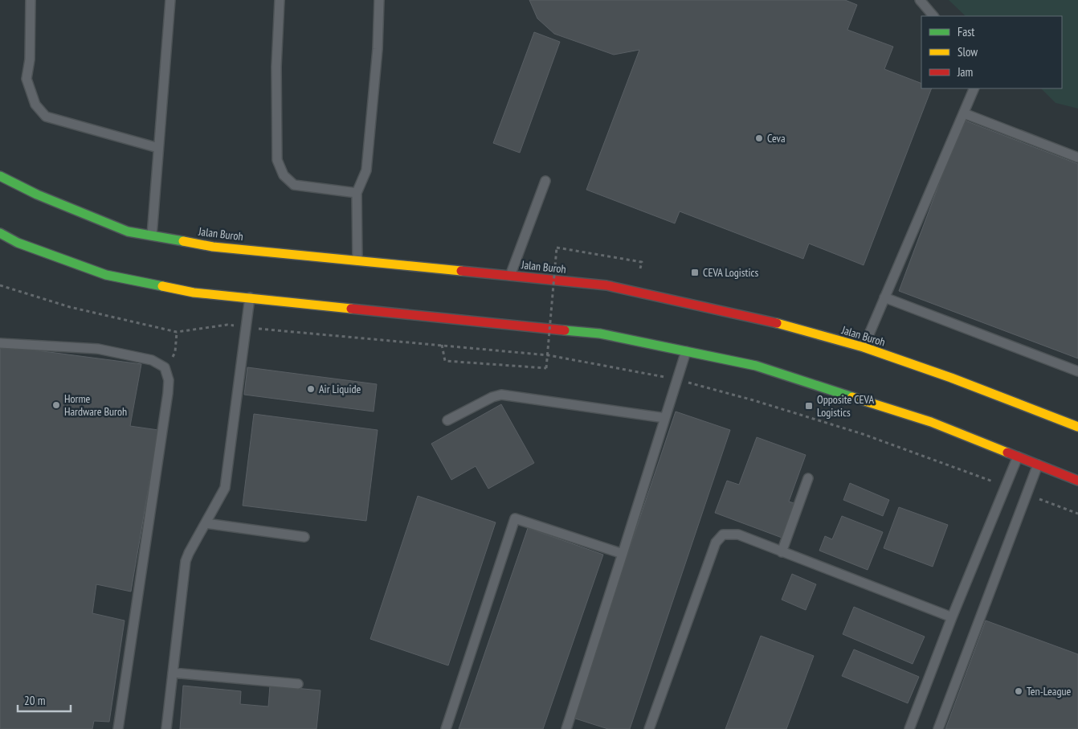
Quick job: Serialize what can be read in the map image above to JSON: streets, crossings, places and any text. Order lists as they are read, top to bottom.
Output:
{
  "streets": {
    "main road": ["Jalan Buroh"]
  },
  "places": {
    "other": [
      "Ceva",
      "Air Liquide",
      "Horme Hardware Buroh",
      "Ten-League"
    ],
    "transit": ["CEVA Logistics", "Opposite CEVA Logistics"]
  },
  "legend": ["Fast", "Slow", "Jam"],
  "scale_bar": "20 m"
}
